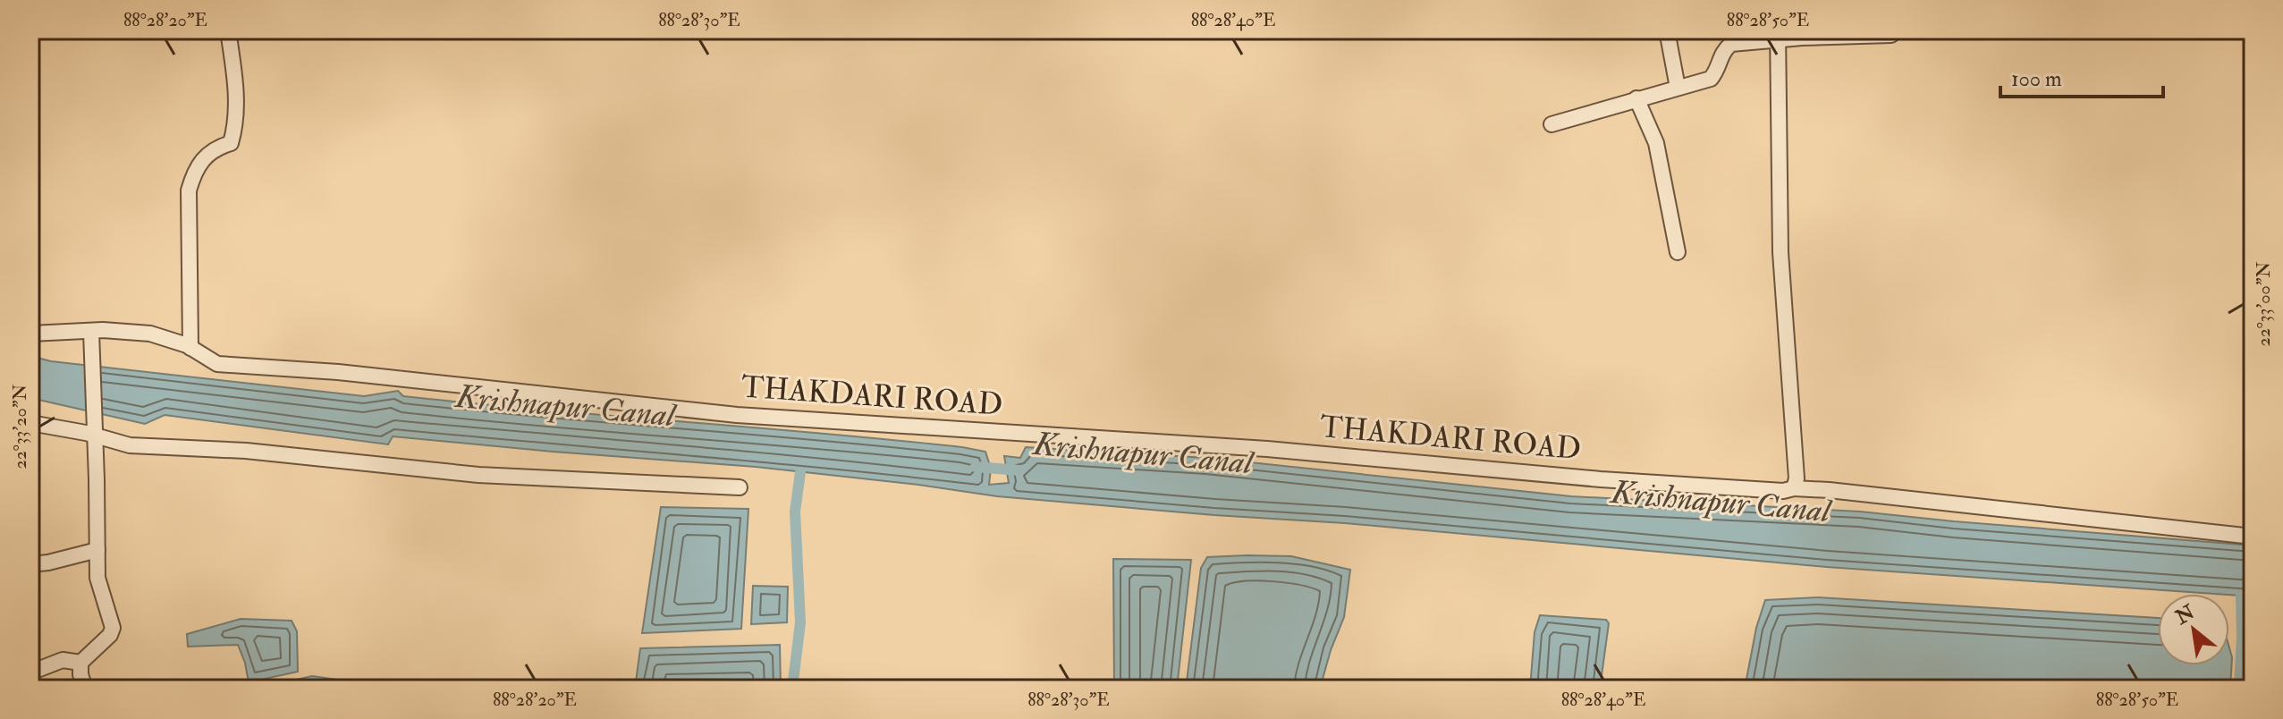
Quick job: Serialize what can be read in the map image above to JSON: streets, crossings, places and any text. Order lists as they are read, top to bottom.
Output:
{
  "streets": {
    "street": ["THAKDARI ROAD"]
  },
  "water": ["Krishnapur Canal"],
  "scale_bar": "100 m",
  "north": "top left",
  "coordinates": [
    "88°28'20\"E",
    "88°28'30\"E",
    "88°28'40\"E",
    "88°28'50\"E",
    "22°33'00\"N",
    "22°33'20\"N"
  ]
}
